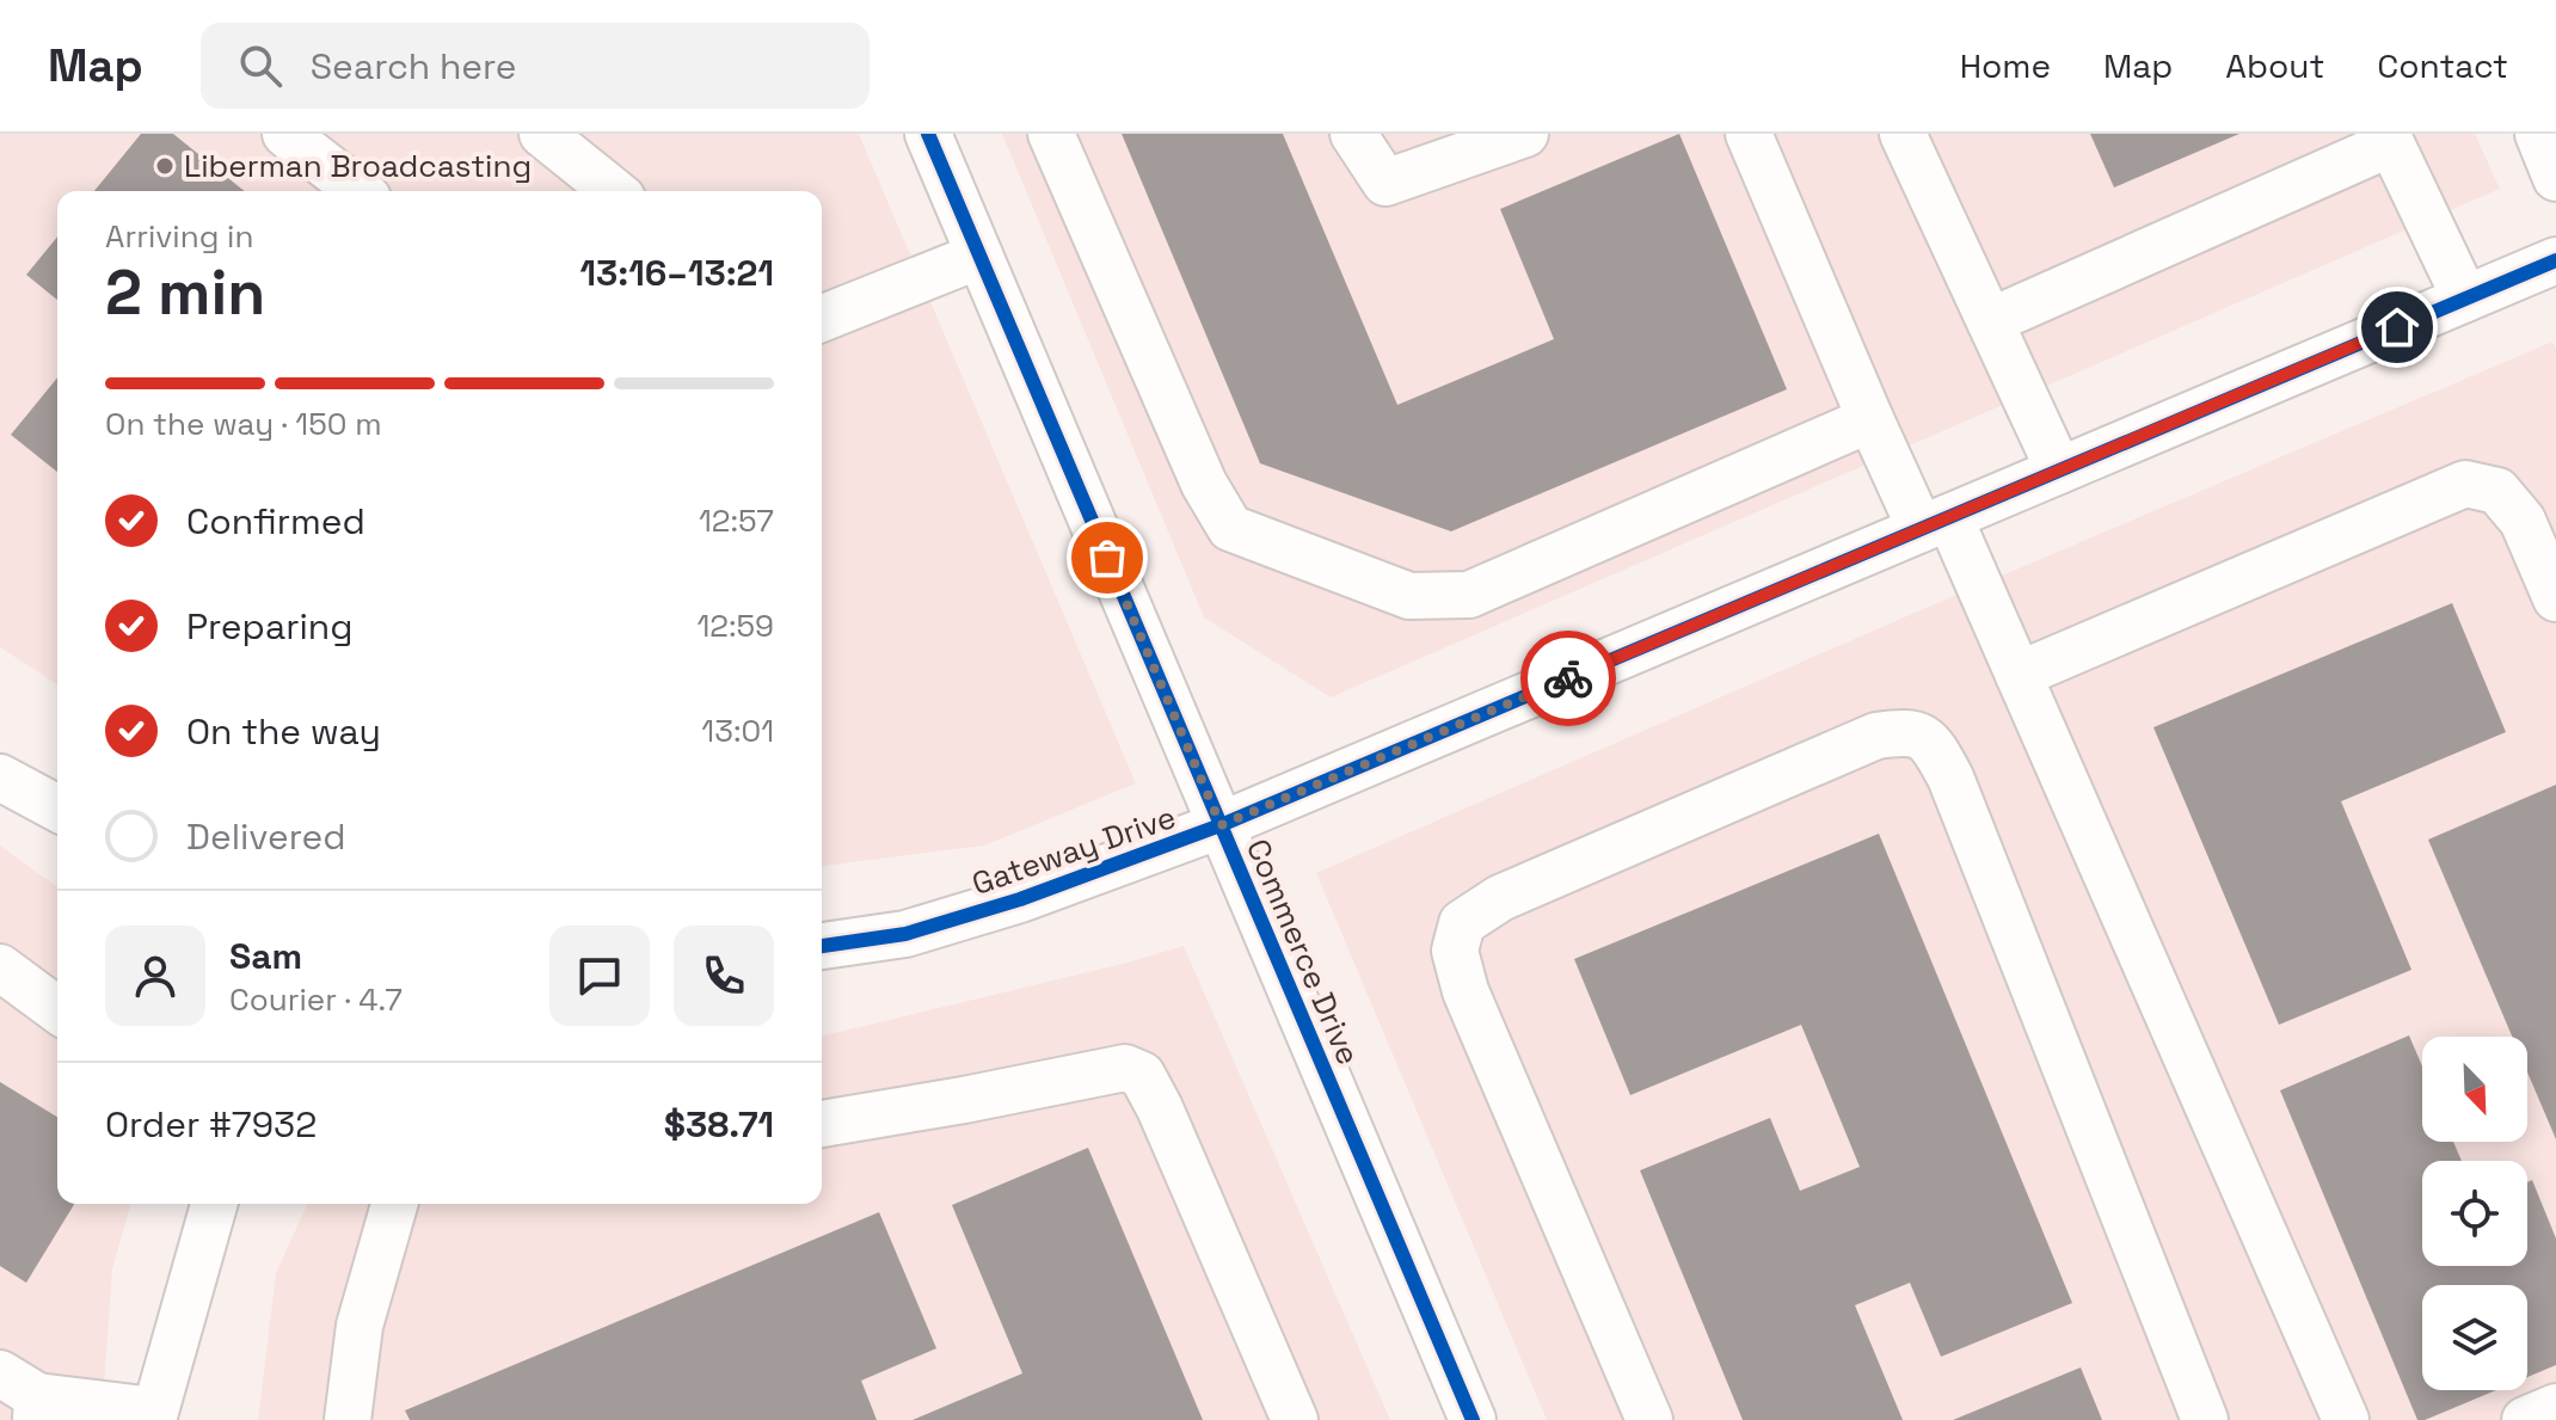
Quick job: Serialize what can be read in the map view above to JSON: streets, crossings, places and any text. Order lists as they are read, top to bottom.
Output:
{
  "streets": {
    "street": ["Gateway Drive", "Commerce Drive"]
  },
  "crossings": [
    ["Gateway Drive", "Commerce Drive"]
  ],
  "places": ["Liberman Broadcasting"],
  "north": "bottom right",
  "page": {
    "header": "Map",
    "search": "Search here",
    "nav": [
      "Home",
      "Map",
      "About",
      "Contact"
    ],
    "heading": ["2 min", "Arriving in", "13:16–13:21"],
    "panel": [
      "Sam",
      "Courier · 4.7",
      "Order #7932",
      "$38.71"
    ],
    "bar": "On the way · 150 m",
    "list": [
      ["Confirmed", "12:57"],
      ["Preparing", "12:59"],
      ["On the way", "13:01"],
      "Delivered"
    ]
  }
}
